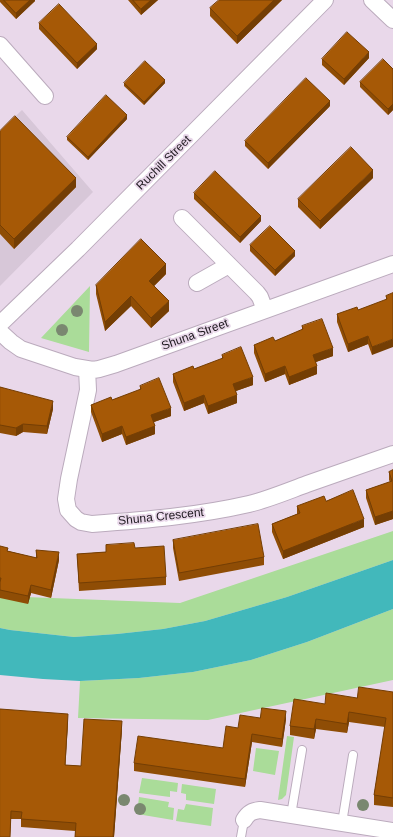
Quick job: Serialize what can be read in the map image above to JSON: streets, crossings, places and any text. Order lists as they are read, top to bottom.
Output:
{
  "streets": {
    "street": ["Ruchill Street", "Shuna Street", "Shuna Crescent"]
  },
  "crossings": [
    ["Shuna Street", "Shuna Crescent"]
  ]
}
